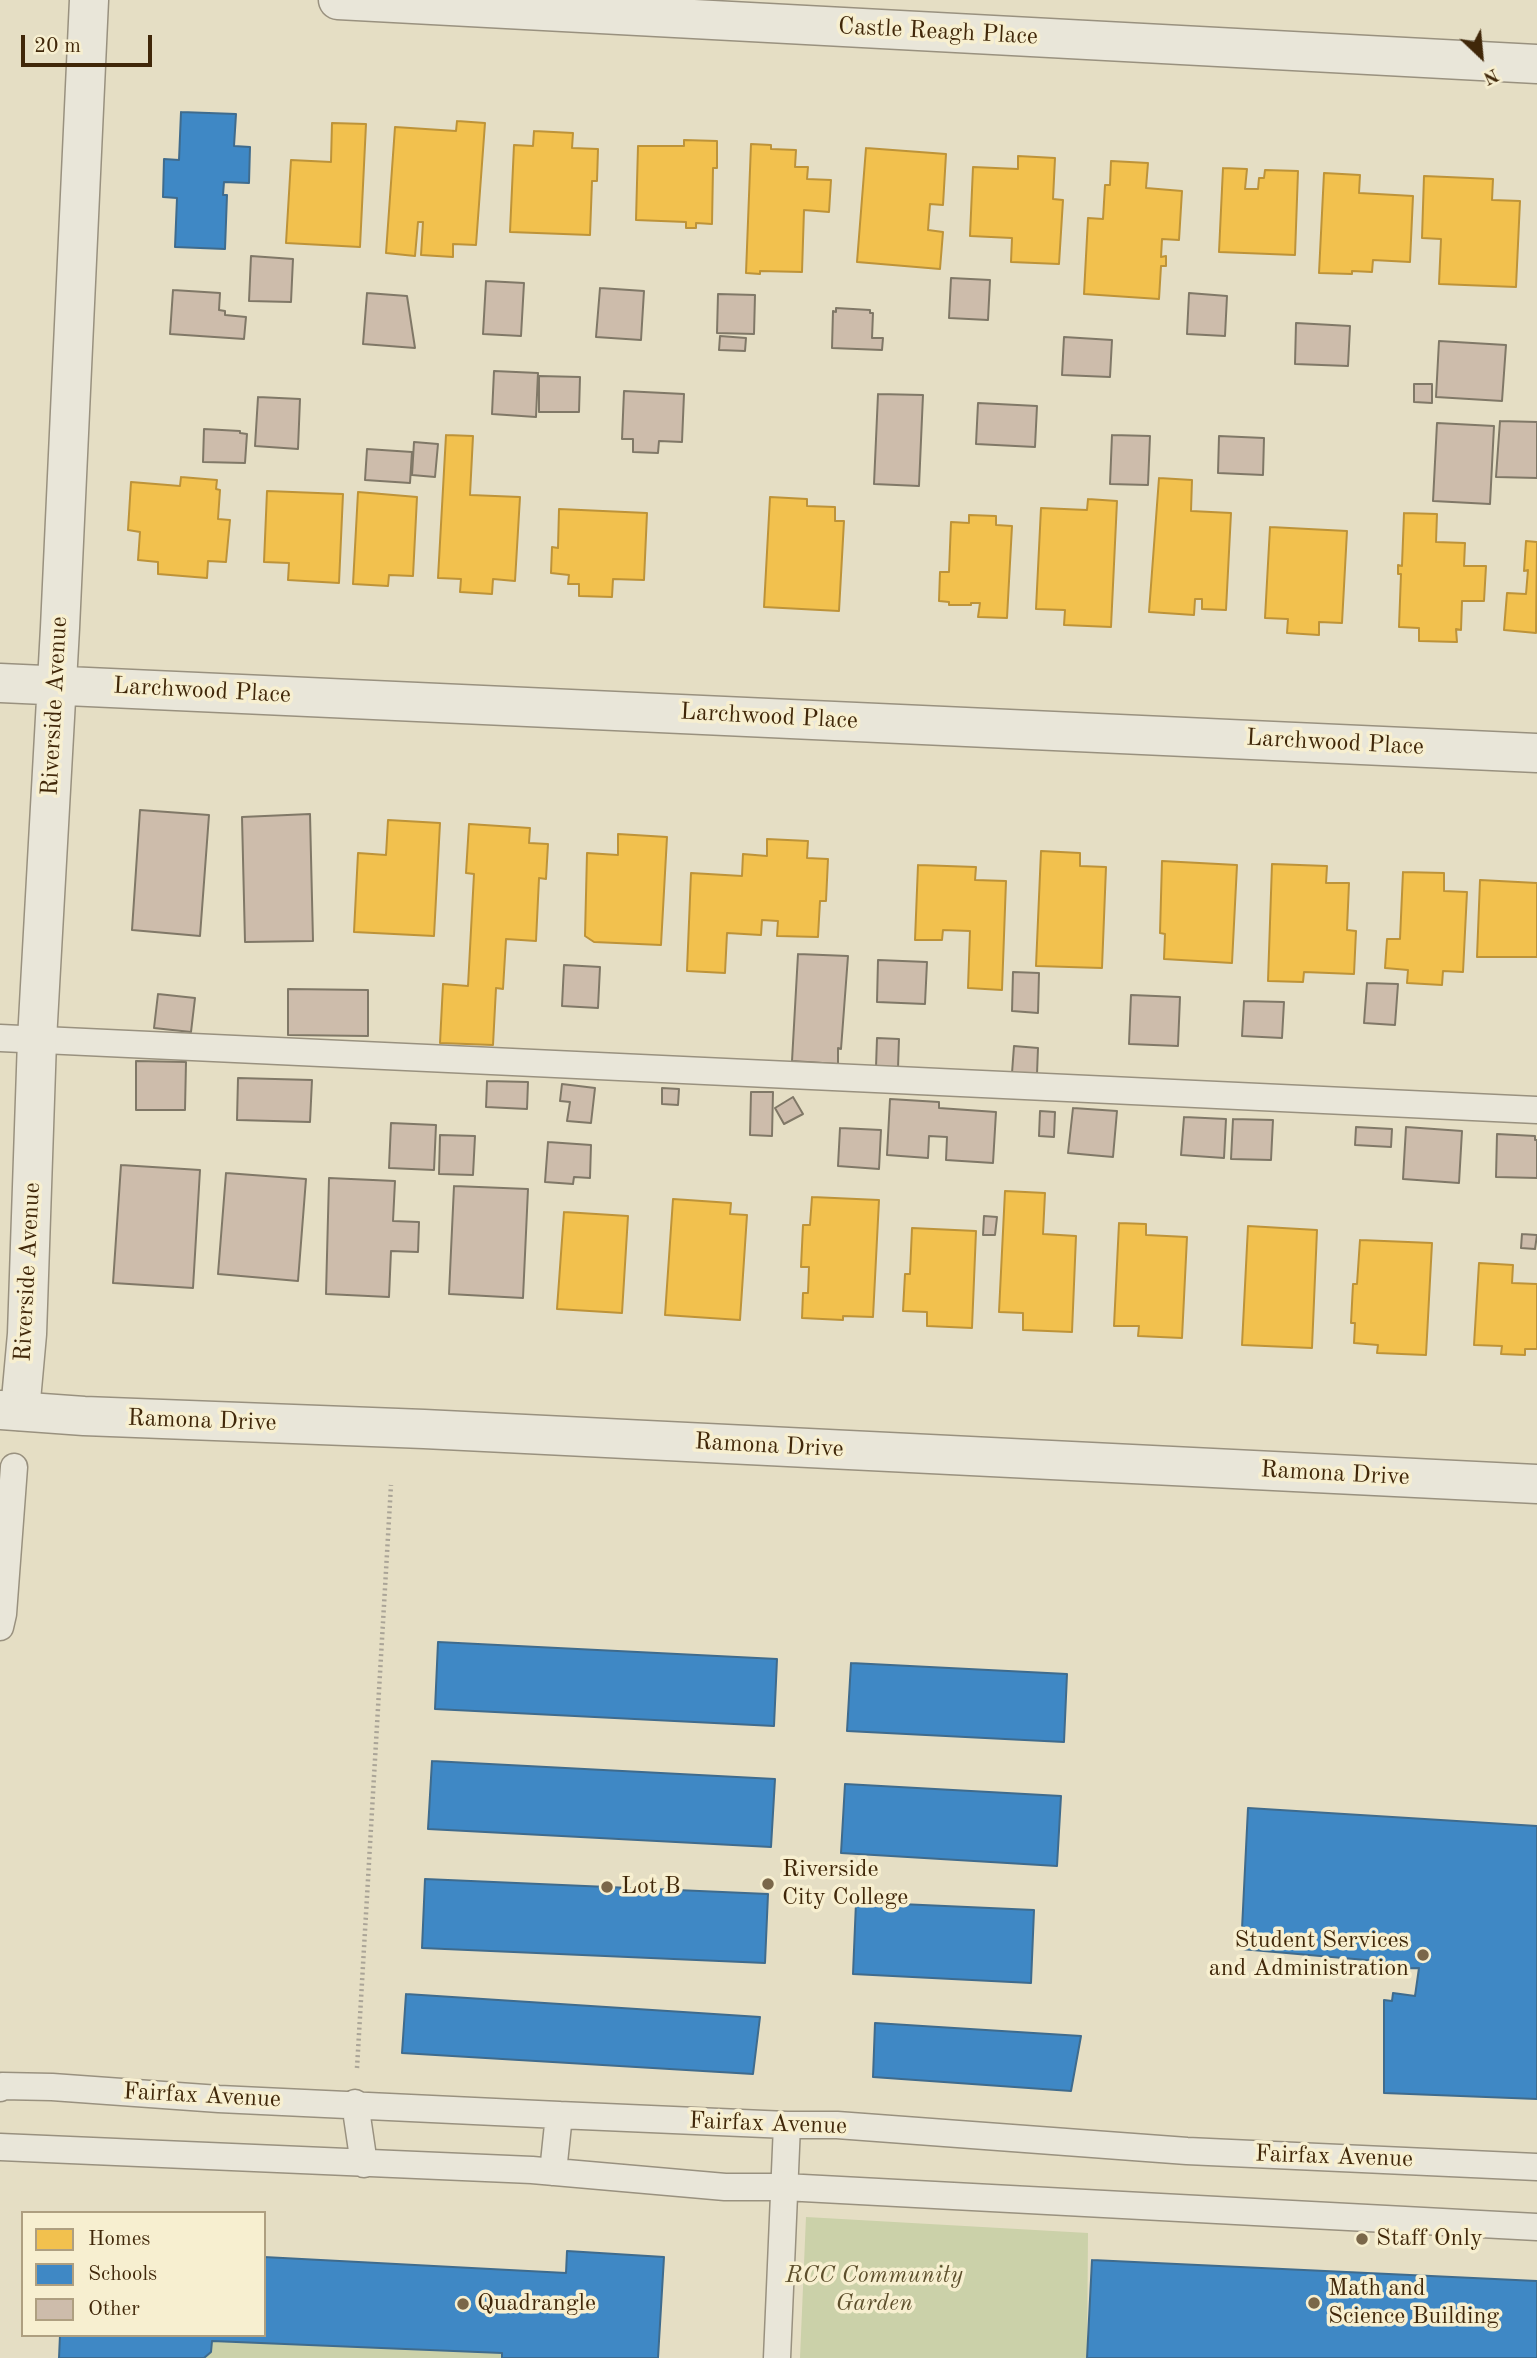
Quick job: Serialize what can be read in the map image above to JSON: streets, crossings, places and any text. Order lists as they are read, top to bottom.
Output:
{
  "streets": {
    "street": [
      "Castle Reagh Place",
      "Larchwood Place",
      "Riverside Avenue",
      "Ramona Drive"
    ],
    "lane": ["Fairfax Avenue"]
  },
  "crossings": [
    ["Larchwood Place", "Riverside Avenue"],
    ["Riverside Avenue", "Ramona Drive"]
  ],
  "parks": ["RCC Community Garden"],
  "places": [
    "Riverside City College",
    "Lot B",
    "Student Services and Administration",
    "Staff Only",
    "Math and Science Building",
    "Quadrangle"
  ],
  "legend": ["Homes", "Schools", "Other"],
  "scale_bar": "20 m",
  "north": "bottom right"
}
